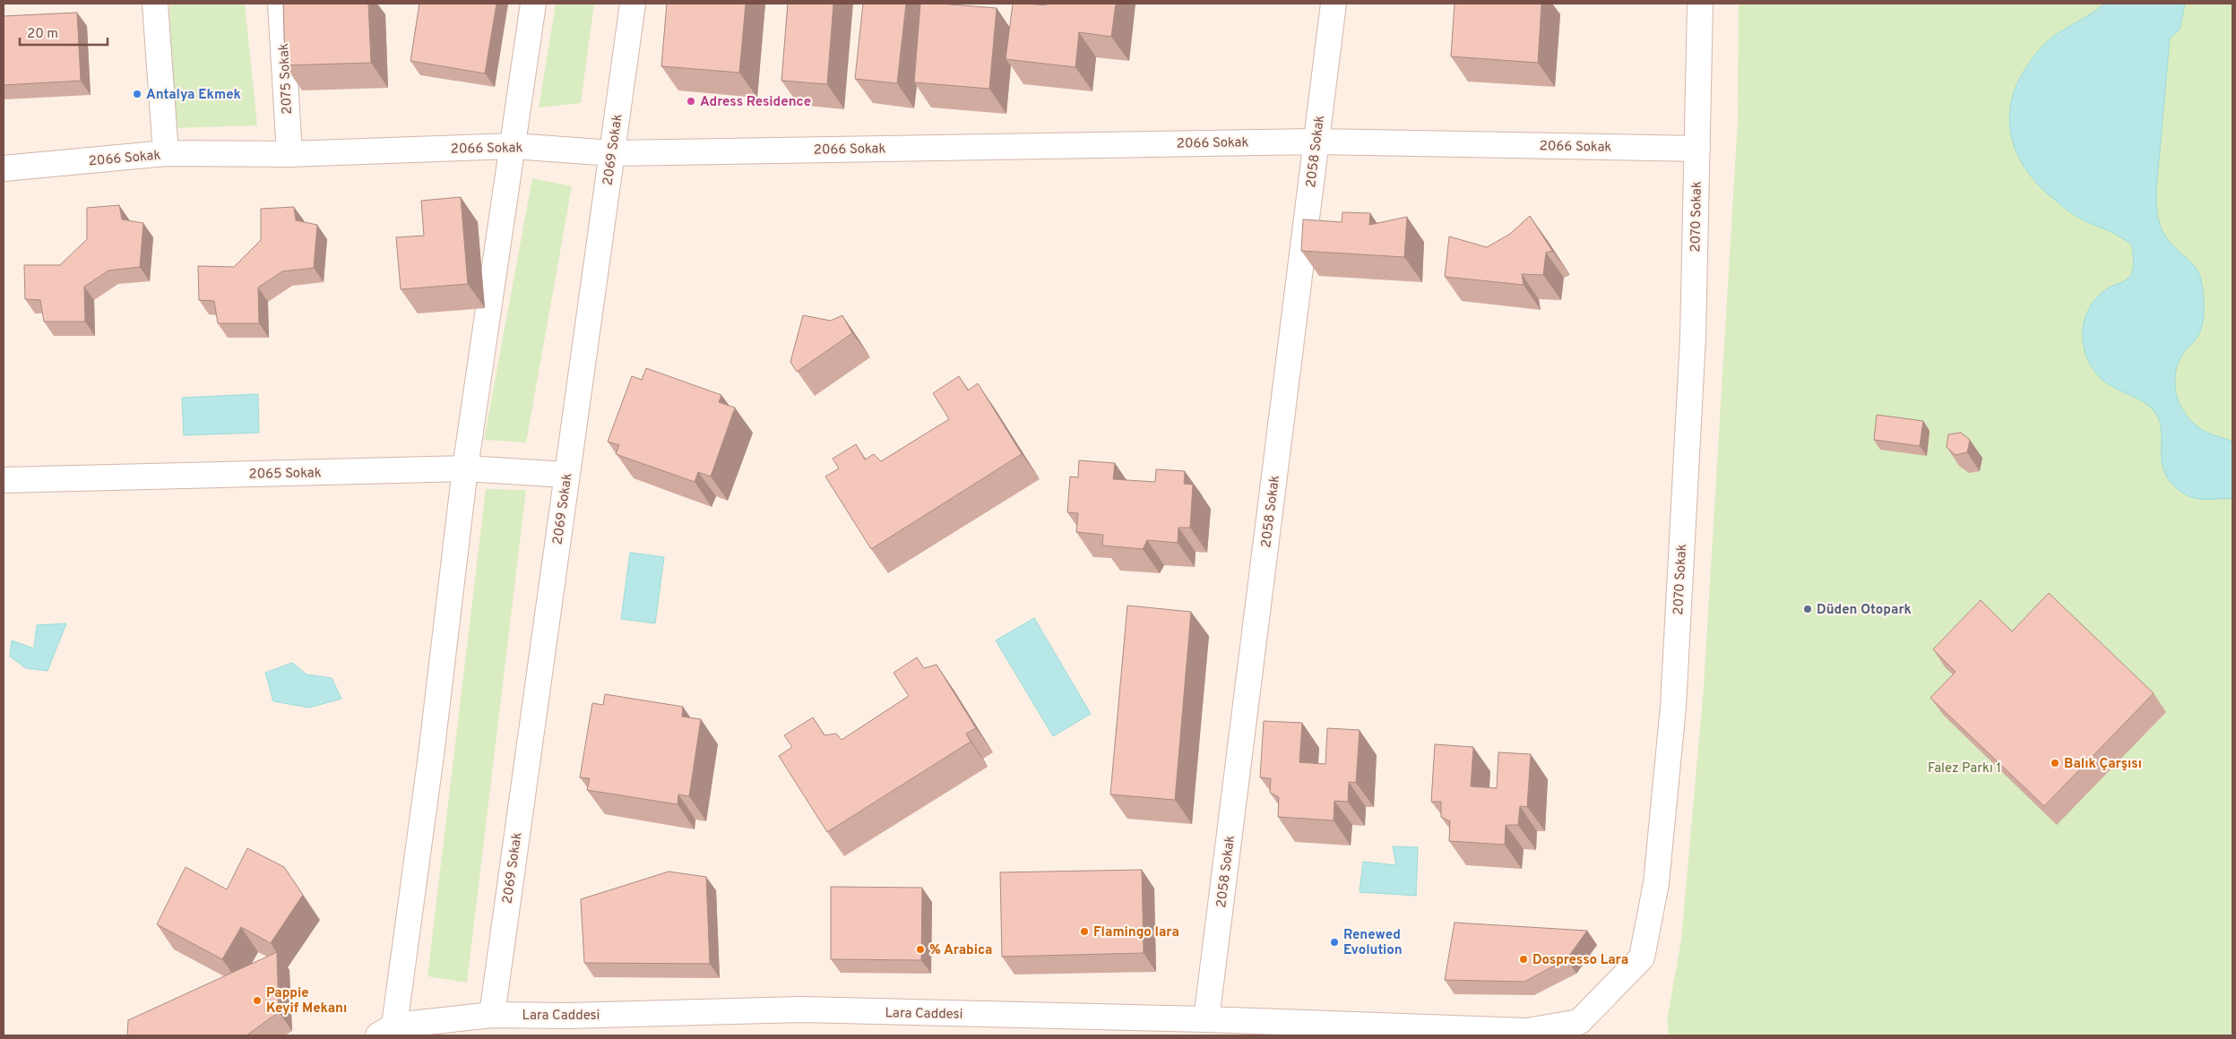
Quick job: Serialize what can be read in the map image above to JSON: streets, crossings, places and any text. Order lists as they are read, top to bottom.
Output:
{
  "streets": {
    "street": [
      "2075 Sokak",
      "2066 Sokak",
      "2069 Sokak",
      "2058 Sokak",
      "2070 Sokak",
      "2065 Sokak",
      "Lara Caddesi"
    ]
  },
  "crossings": [
    ["2075 Sokak", "2066 Sokak"],
    ["2066 Sokak", "2069 Sokak"],
    ["2066 Sokak", "2058 Sokak"],
    ["2066 Sokak", "2070 Sokak"],
    ["2069 Sokak", "2065 Sokak"],
    ["2069 Sokak", "Lara Caddesi"],
    ["2058 Sokak", "Lara Caddesi"],
    ["2070 Sokak", "Lara Caddesi"]
  ],
  "parks": ["Falez Parkı 1"],
  "places": [
    "Antalya Ekmek",
    "Adress Residence",
    "Düden Otopark",
    "Balık Çarşısı",
    "Flamingo lara",
    "Renewed Evolution",
    "% Arabica",
    "Dospresso Lara",
    "Pappie Keyif Mekanı"
  ],
  "scale_bar": "20 m"
}
